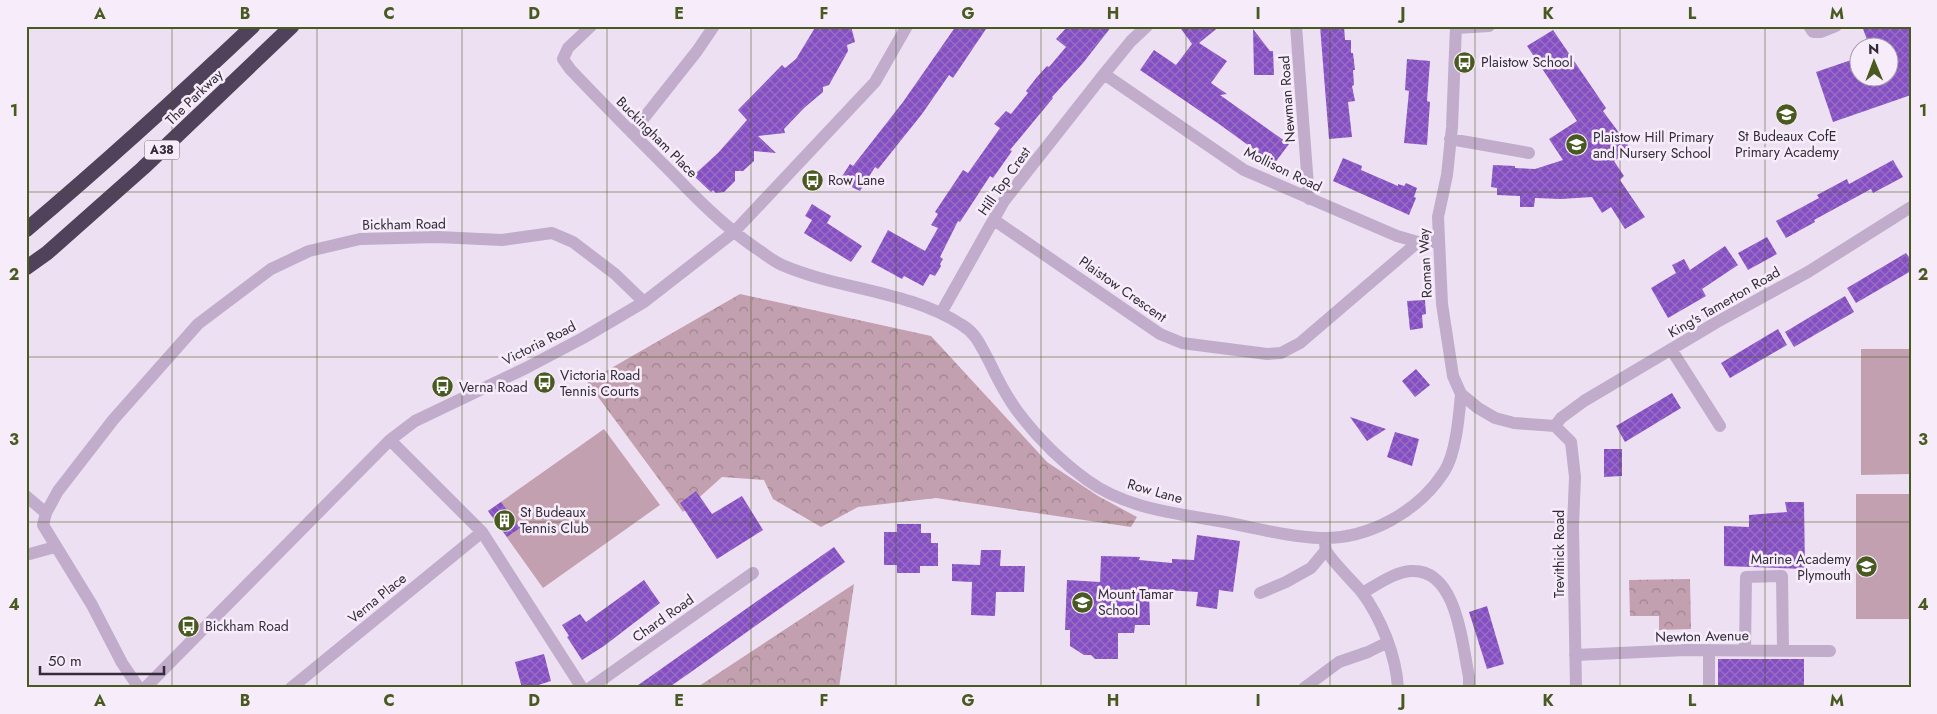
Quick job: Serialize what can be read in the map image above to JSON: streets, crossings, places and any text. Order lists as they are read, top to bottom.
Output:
{
  "streets": {
    "highway": ["The Parkway", "A38"],
    "street": [
      "Newman Road",
      "Buckingham Place",
      "Mollison Road",
      "Hill Top Crest",
      "Bickham Road",
      "Roman Way",
      "Plaistow Crescent",
      "King's Tamerton Road",
      "Victoria Road",
      "Row Lane",
      "Trevithick Road",
      "Verna Place",
      "Chard Road",
      "Newton Avenue"
    ]
  },
  "crossings": [
    ["Newman Road", "Mollison Road"],
    ["Buckingham Place", "Victoria Road"],
    ["Buckingham Place", "Row Lane"],
    ["Mollison Road", "Hill Top Crest"],
    ["Mollison Road", "Roman Way"],
    ["Mollison Road", "Plaistow Crescent"],
    ["Hill Top Crest", "Plaistow Crescent"],
    ["Hill Top Crest", "Row Lane"],
    ["Bickham Road", "Victoria Road"],
    ["Roman Way", "Row Lane"],
    ["King's Tamerton Road", "Trevithick Road"],
    ["Victoria Road", "Row Lane"],
    ["Trevithick Road", "Newton Avenue"]
  ],
  "places": {
    "bus stop": [
      "Plaistow School",
      "Row Lane",
      "Victoria Road Tennis Courts",
      "Verna Road",
      "Bickham Road"
    ],
    "school or university": [
      "St Budeaux CofE Primary Academy",
      "Plaistow Hill Primary and Nursery School",
      "Marine Academy Plymouth",
      "Mount Tamar School"
    ],
    "building": ["St Budeaux Tennis Club"]
  },
  "scale_bar": "50 m",
  "north": "top",
  "grid": {
    "columns": [
      "A",
      "B",
      "C",
      "D",
      "E",
      "F",
      "G",
      "H",
      "I",
      "J",
      "K",
      "L",
      "M"
    ],
    "rows": [
      "1",
      "2",
      "3",
      "4"
    ]
  }
}
